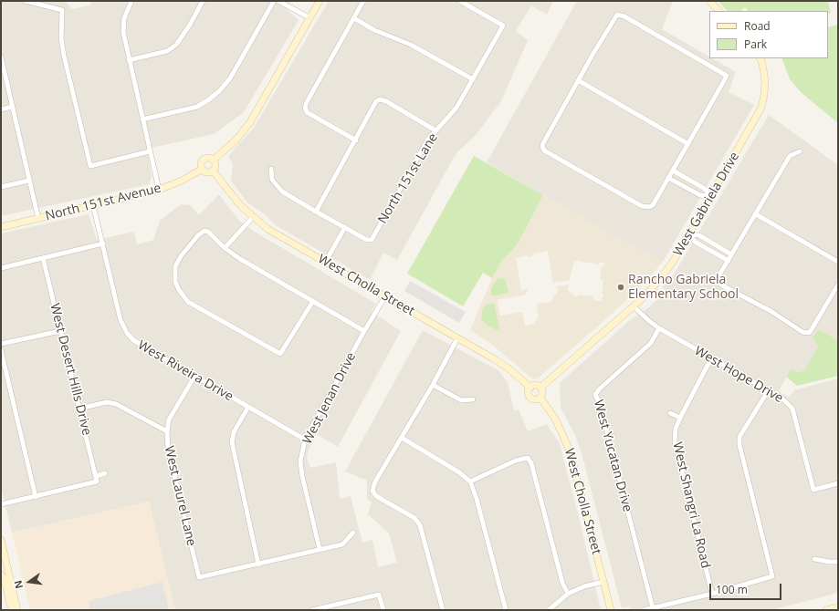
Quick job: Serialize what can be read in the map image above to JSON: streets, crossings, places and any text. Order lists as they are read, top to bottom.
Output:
{
  "streets": {
    "street": [
      "North 151st Lane",
      "North 151st Avenue",
      "West Gabriela Drive",
      "West Cholla Street",
      "West Desert Hills Drive",
      "West Riveira Drive",
      "West Hope Drive",
      "West Jenan Drive",
      "West Yucatan Drive",
      "West Laurel Lane",
      "West Shangri La Road"
    ]
  },
  "crossings": [
    ["North 151st Avenue", "West Cholla Street"],
    ["North 151st Avenue", "West Riveira Drive"],
    ["West Gabriela Drive", "West Cholla Street"],
    ["West Gabriela Drive", "West Hope Drive"],
    ["West Cholla Street", "West Jenan Drive"],
    ["West Riveira Drive", "West Jenan Drive"],
    ["West Riveira Drive", "West Laurel Lane"],
    ["West Hope Drive", "West Yucatan Drive"],
    ["West Hope Drive", "West Shangri La Road"]
  ],
  "places": ["Rancho Gabriela Elementary School"],
  "legend": ["Road", "Park"],
  "scale_bar": "100 m",
  "north": "left"
}
